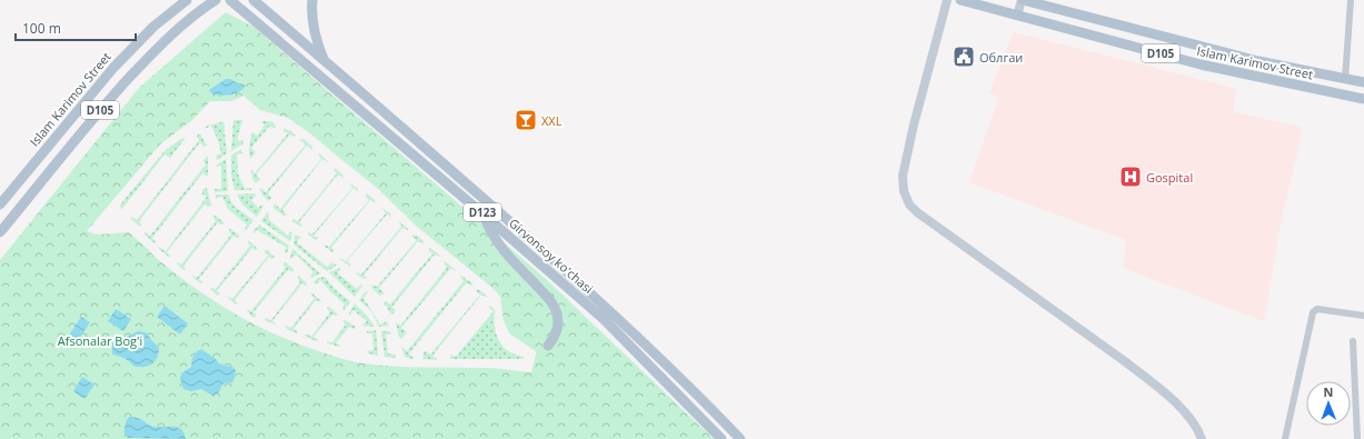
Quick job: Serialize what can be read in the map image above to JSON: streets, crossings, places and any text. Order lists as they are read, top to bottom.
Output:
{
  "streets": {
    "main road": [
      "D105",
      "Islam Karimov Street",
      "D123",
      "Girvonsoy koʻchasi"
    ]
  },
  "parks": ["Afsonalar Bog'i"],
  "places": {
    "public building": ["Облгаи"],
    "bar": ["XXL"],
    "hospital": ["Gospital"]
  },
  "scale_bar": "100 m",
  "north": "top"
}
